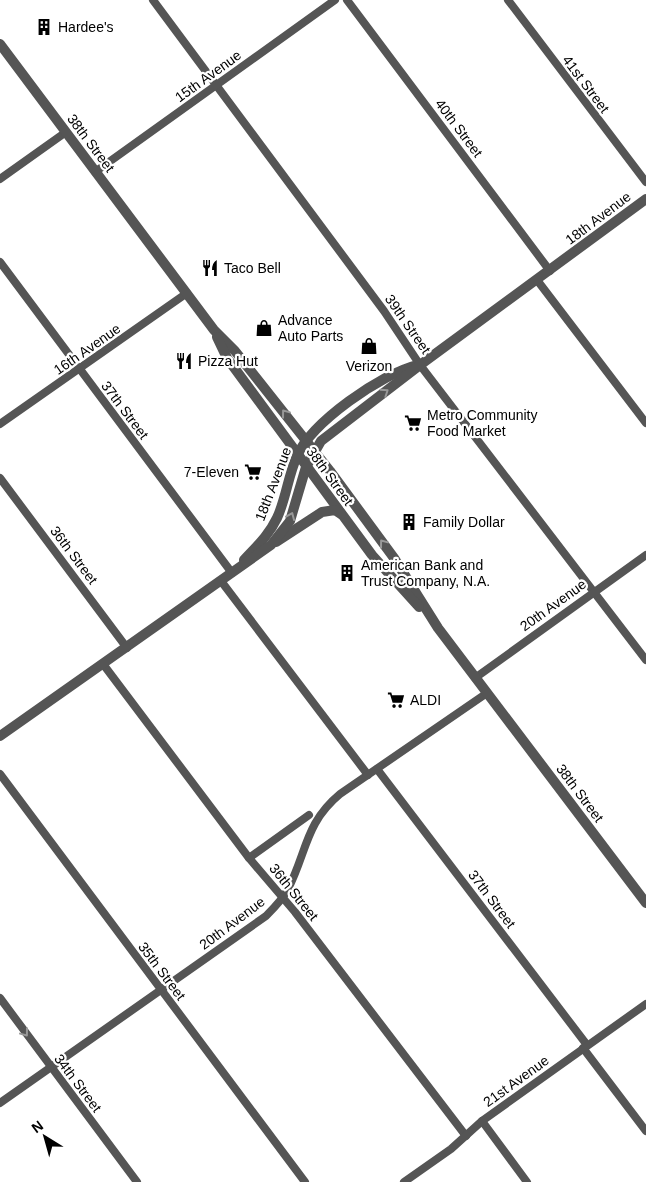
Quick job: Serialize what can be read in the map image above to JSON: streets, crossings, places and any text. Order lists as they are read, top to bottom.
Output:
{
  "streets": {
    "street": [
      "15th Avenue",
      "41st Street",
      "40th Street",
      "38th Street",
      "18th Avenue",
      "39th Street",
      "16th Avenue",
      "37th Street",
      "36th Street",
      "20th Avenue",
      "35th Street",
      "21st Avenue",
      "34th Street"
    ]
  },
  "crossings": [
    ["15th Avenue", "38th Street"],
    ["15th Avenue", "39th Street"],
    ["40th Street", "18th Avenue"],
    ["38th Street", "18th Avenue"],
    ["38th Street", "16th Avenue"],
    ["38th Street", "20th Avenue"],
    ["18th Avenue", "39th Street"],
    ["18th Avenue", "37th Street"],
    ["18th Avenue", "36th Street"],
    ["39th Street", "20th Avenue"],
    ["16th Avenue", "37th Street"],
    ["37th Street", "20th Avenue"],
    ["37th Street", "21st Avenue"],
    ["36th Street", "20th Avenue"],
    ["36th Street", "21st Avenue"],
    ["20th Avenue", "35th Street"],
    ["20th Avenue", "34th Street"]
  ],
  "one_way": ["34th Street"],
  "places": {
    "building": ["Hardee's", "Family Dollar", "American Bank and Trust Company, N.A."],
    "restaurant": ["Taco Bell", "Pizza Hut"],
    "shop": ["Advance Auto Parts", "Verizon"],
    "supermarket": ["Metro Community Food Market", "7-Eleven", "ALDI"]
  },
  "north": "top left"
}
